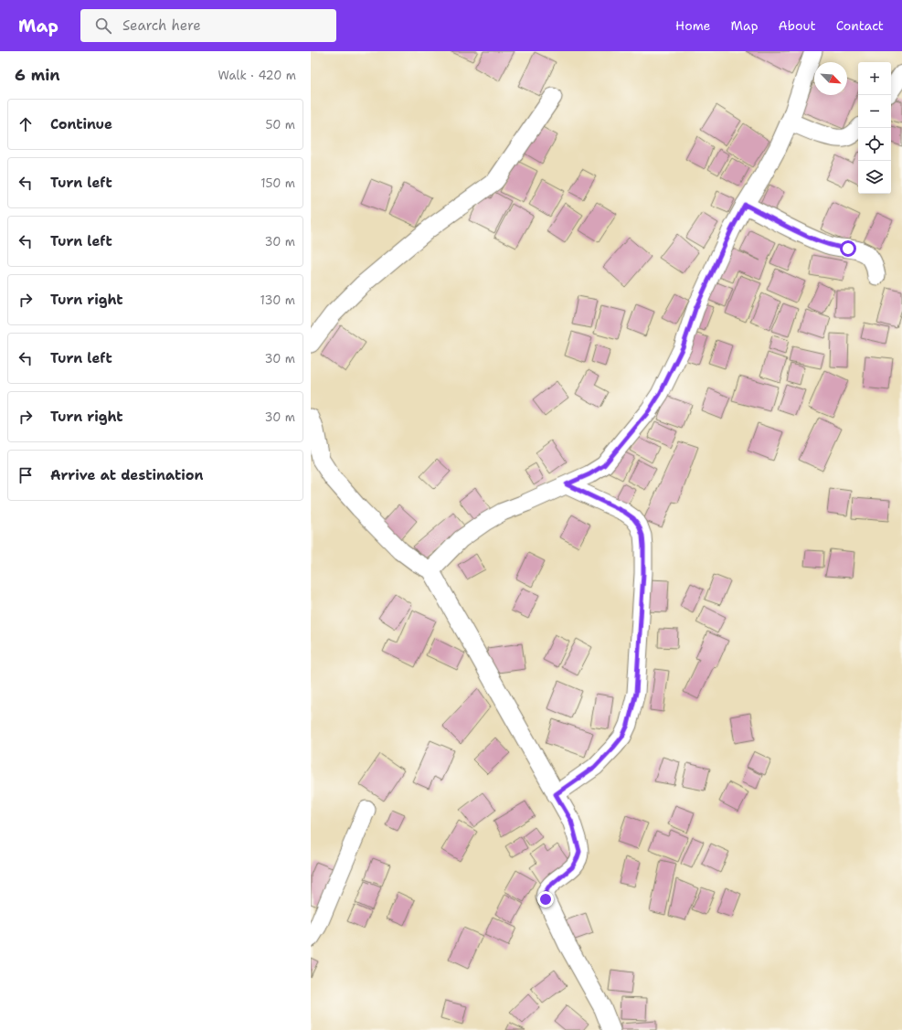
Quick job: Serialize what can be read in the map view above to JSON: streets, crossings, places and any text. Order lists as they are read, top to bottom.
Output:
{
  "north": "bottom right",
  "page": {
    "header": "Map",
    "search": "Search here",
    "nav": [
      "Home",
      "Map",
      "About",
      "Contact"
    ],
    "heading": ["6 min", "Walk · 420 m"],
    "map_buttons": ["+", "−"],
    "list": [
      ["Continue", "50 m"],
      ["Turn left", "150 m"],
      ["Turn left", "30 m"],
      ["Turn right", "130 m"],
      ["Turn left", "30 m"],
      ["Turn right", "30 m"],
      "Arrive at destination"
    ]
  }
}
